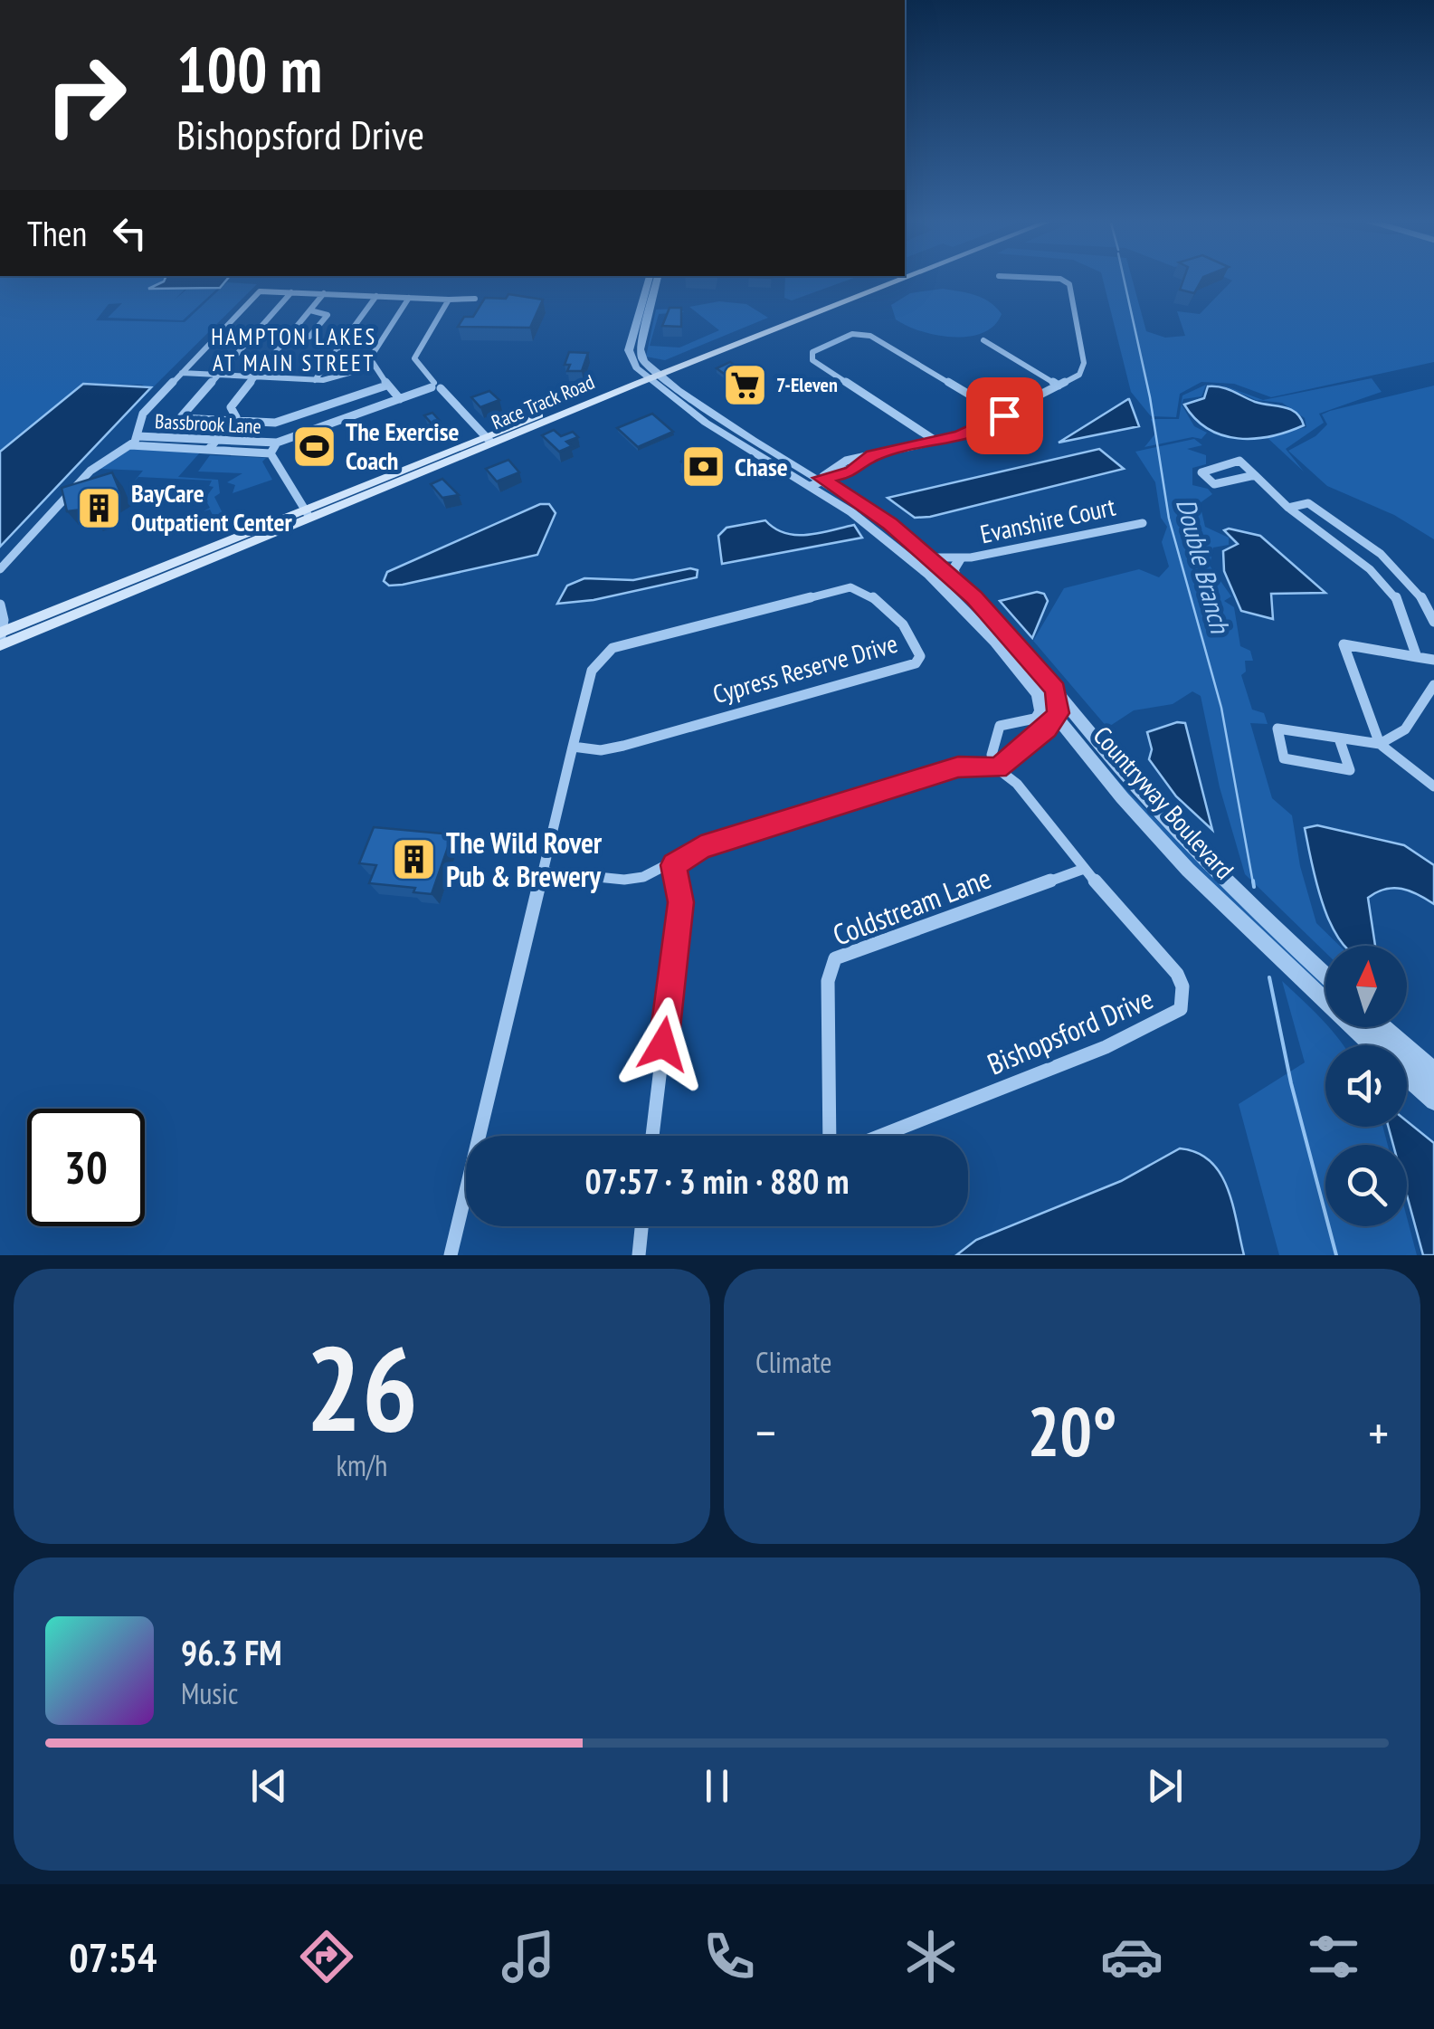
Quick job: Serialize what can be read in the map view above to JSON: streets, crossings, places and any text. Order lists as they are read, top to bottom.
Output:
{
  "streets": {
    "main road": ["Race Track Road"],
    "street": [
      "Bassbrook Lane",
      "Evanshire Court",
      "Cypress Reserve Drive",
      "Countryway Boulevard",
      "Coldstream Lane",
      "Bishopsford Drive"
    ]
  },
  "crossings": [
    ["Race Track Road", "Countryway Boulevard"],
    ["Evanshire Court", "Countryway Boulevard"],
    ["Coldstream Lane", "Bishopsford Drive"]
  ],
  "districts": ["HAMPTON LAKES AT MAIN STREET"],
  "water": ["Double Branch"],
  "places": {
    "supermarket": ["7-Eleven"],
    "sports": ["The Exercise Coach"],
    "bank": ["Chase"],
    "building": ["BayCare Outpatient Center", "The Wild Rover Pub & Brewery"]
  },
  "north": "top",
  "page": {
    "turn": ["100 m", "Bishopsford Drive"],
    "then": "Then",
    "limit": "30",
    "trip": "07:57 · 3 min · 880 m",
    "tile": [
      ["26", "km/h"],
      "Climate"
    ],
    "heat": ["−", "20°", "+"],
    "song": ["96.3 FM", "Music"],
    "tabs": "07:54"
  }
}
